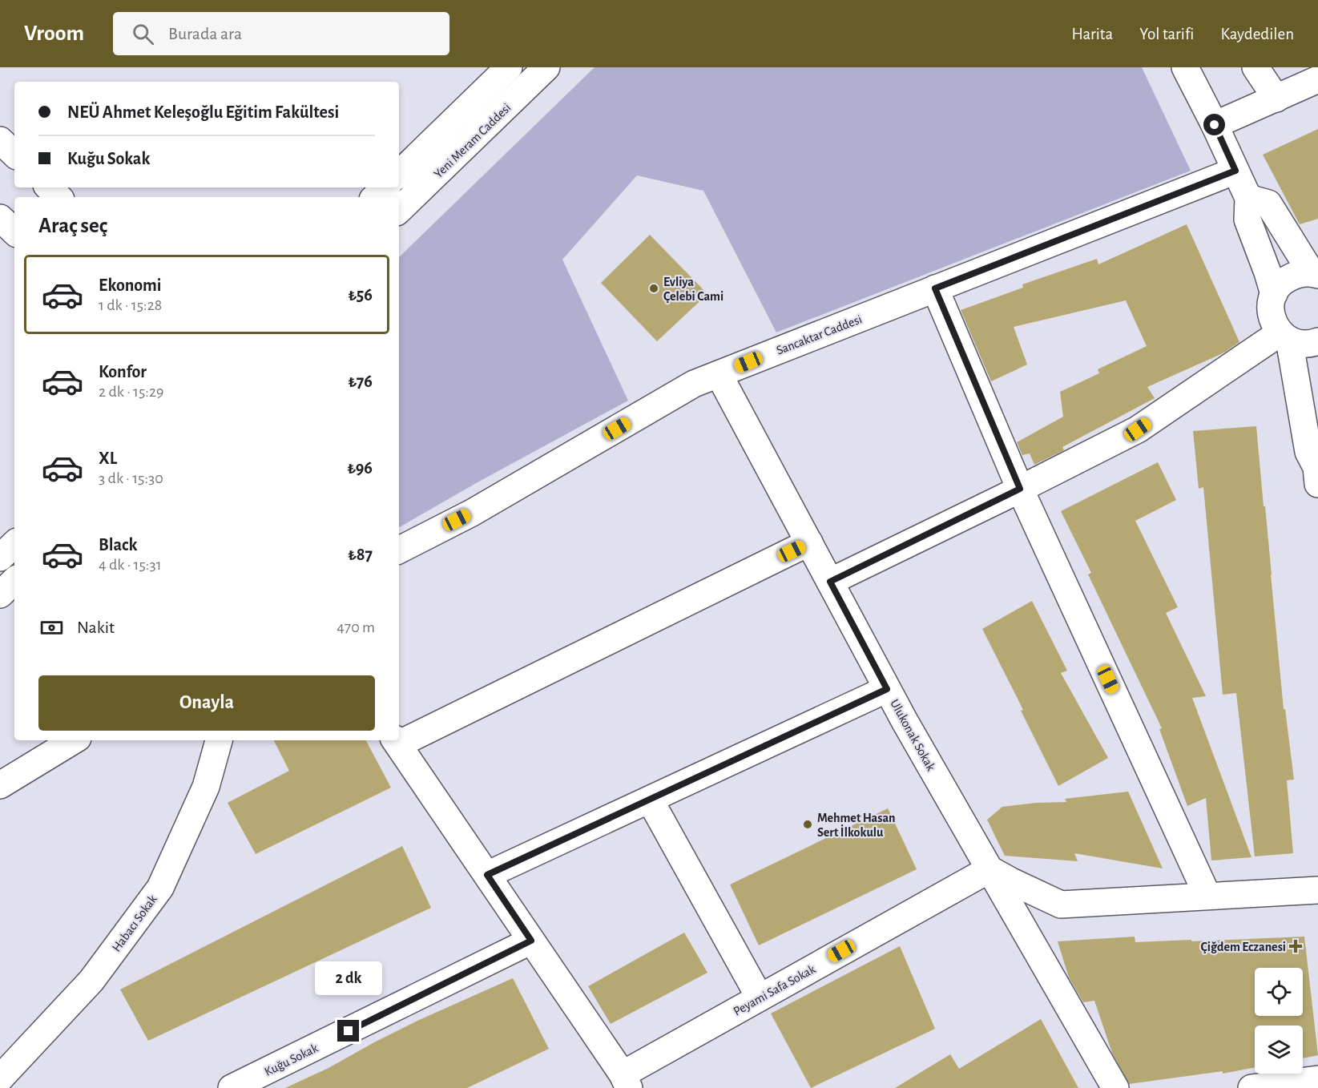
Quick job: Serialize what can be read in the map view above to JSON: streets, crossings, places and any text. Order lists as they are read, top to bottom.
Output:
{
  "streets": {
    "street": [
      "Yeni Meram Caddesi",
      "Sancaktar Caddesi",
      "Ulukonak Sokak",
      "Habacı Sokak",
      "Peyami Safa Sokak",
      "Kuğu Sokak"
    ]
  },
  "crossings": [
    ["Sancaktar Caddesi", "Ulukonak Sokak"],
    ["Ulukonak Sokak", "Peyami Safa Sokak"]
  ],
  "places": {
    "other": ["Evliya Çelebi Cami", "Mehmet Hasan Sert İlkokulu"],
    "health": ["Çiğdem Eczanesi"]
  },
  "page": {
    "header": "Vroom",
    "search": "Burada ara",
    "nav": ["Harita", "Yol tarifi", "Kaydedilen"],
    "banner": ["NEÜ Ahmet Keleşoğlu Eğitim Fakültesi", "Kuğu Sokak"],
    "heading": "Araç seç",
    "list": [
      {
        "name": "Ekonomi",
        "note": "1 dk · 15:28",
        "value": "₺56"
      },
      {
        "name": "Konfor",
        "note": "2 dk · 15:29",
        "value": "₺76"
      },
      {
        "name": "XL",
        "note": "3 dk · 15:30",
        "value": "₺96"
      },
      {
        "name": "Black",
        "note": "4 dk · 15:31",
        "value": "₺87"
      }
    ],
    "pay": ["Nakit", "470 m"],
    "buttons": "Onayla",
    "bubble": "2 dk"
  }
}
